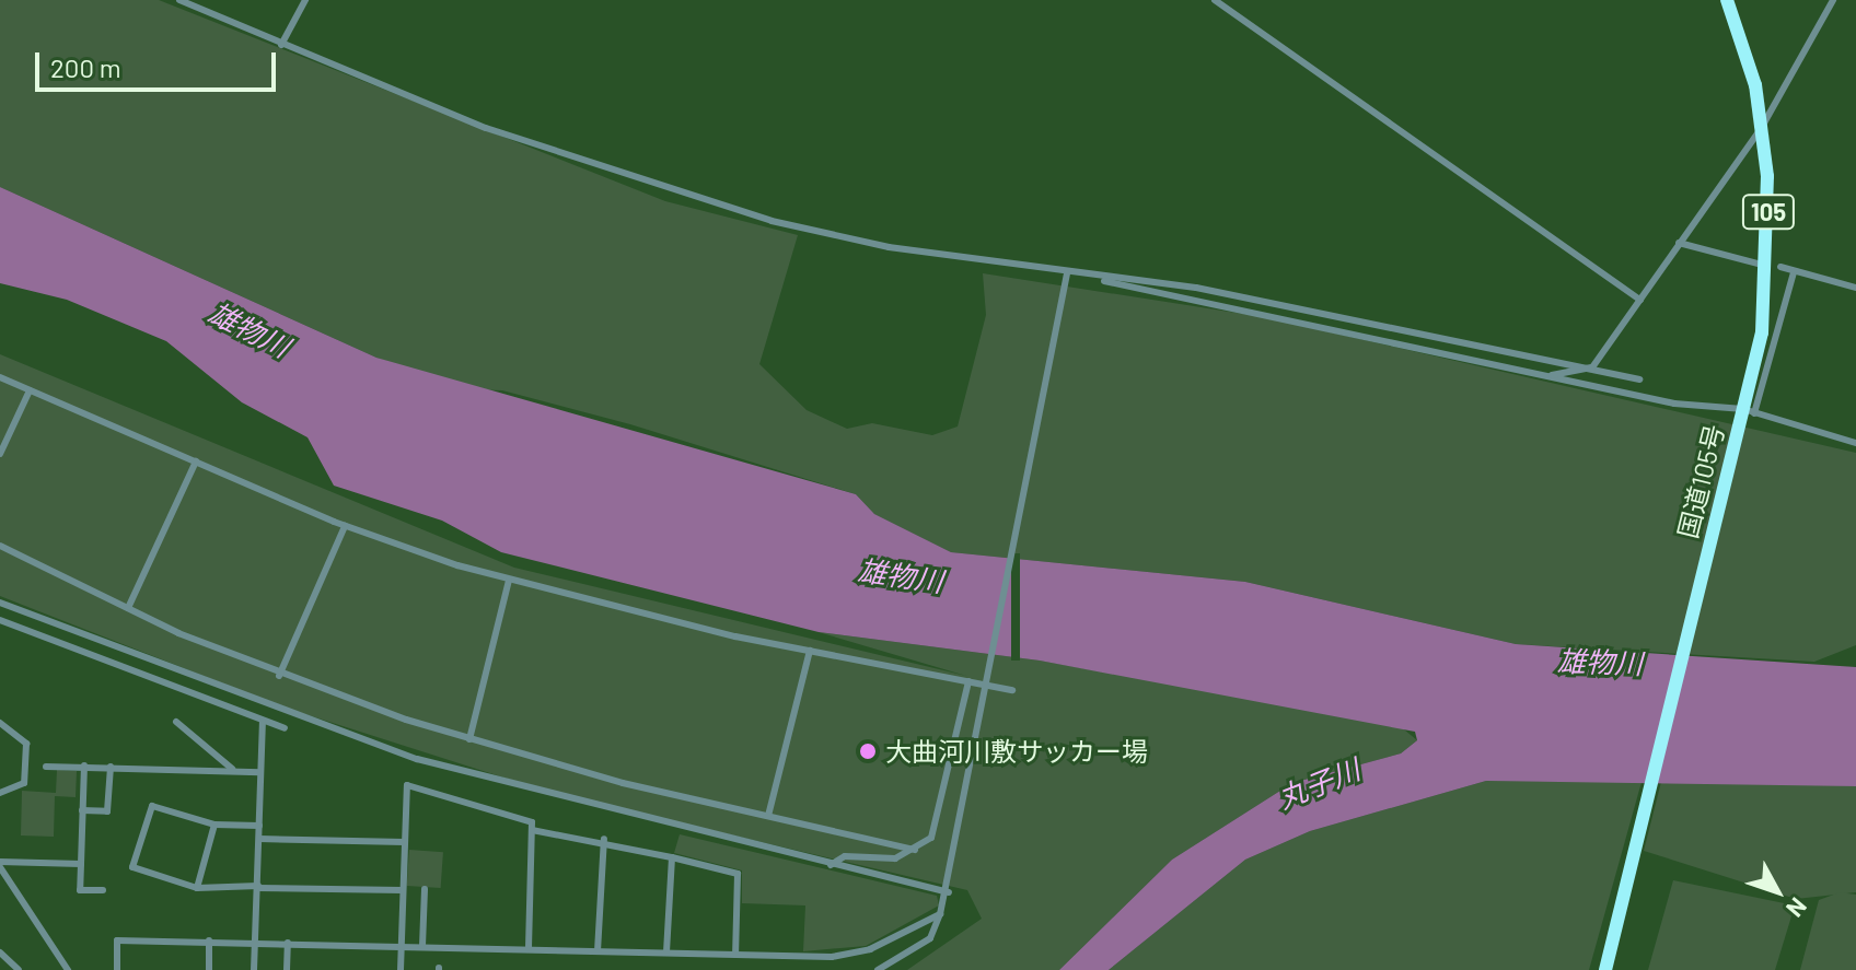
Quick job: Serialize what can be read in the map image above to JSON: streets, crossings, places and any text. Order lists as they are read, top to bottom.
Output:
{
  "streets": {
    "highway": ["105", "国道105号"]
  },
  "water": ["雄物川", "丸子川"],
  "places": ["大曲河川敷サッカー場"],
  "scale_bar": "200 m",
  "north": "bottom right"
}
